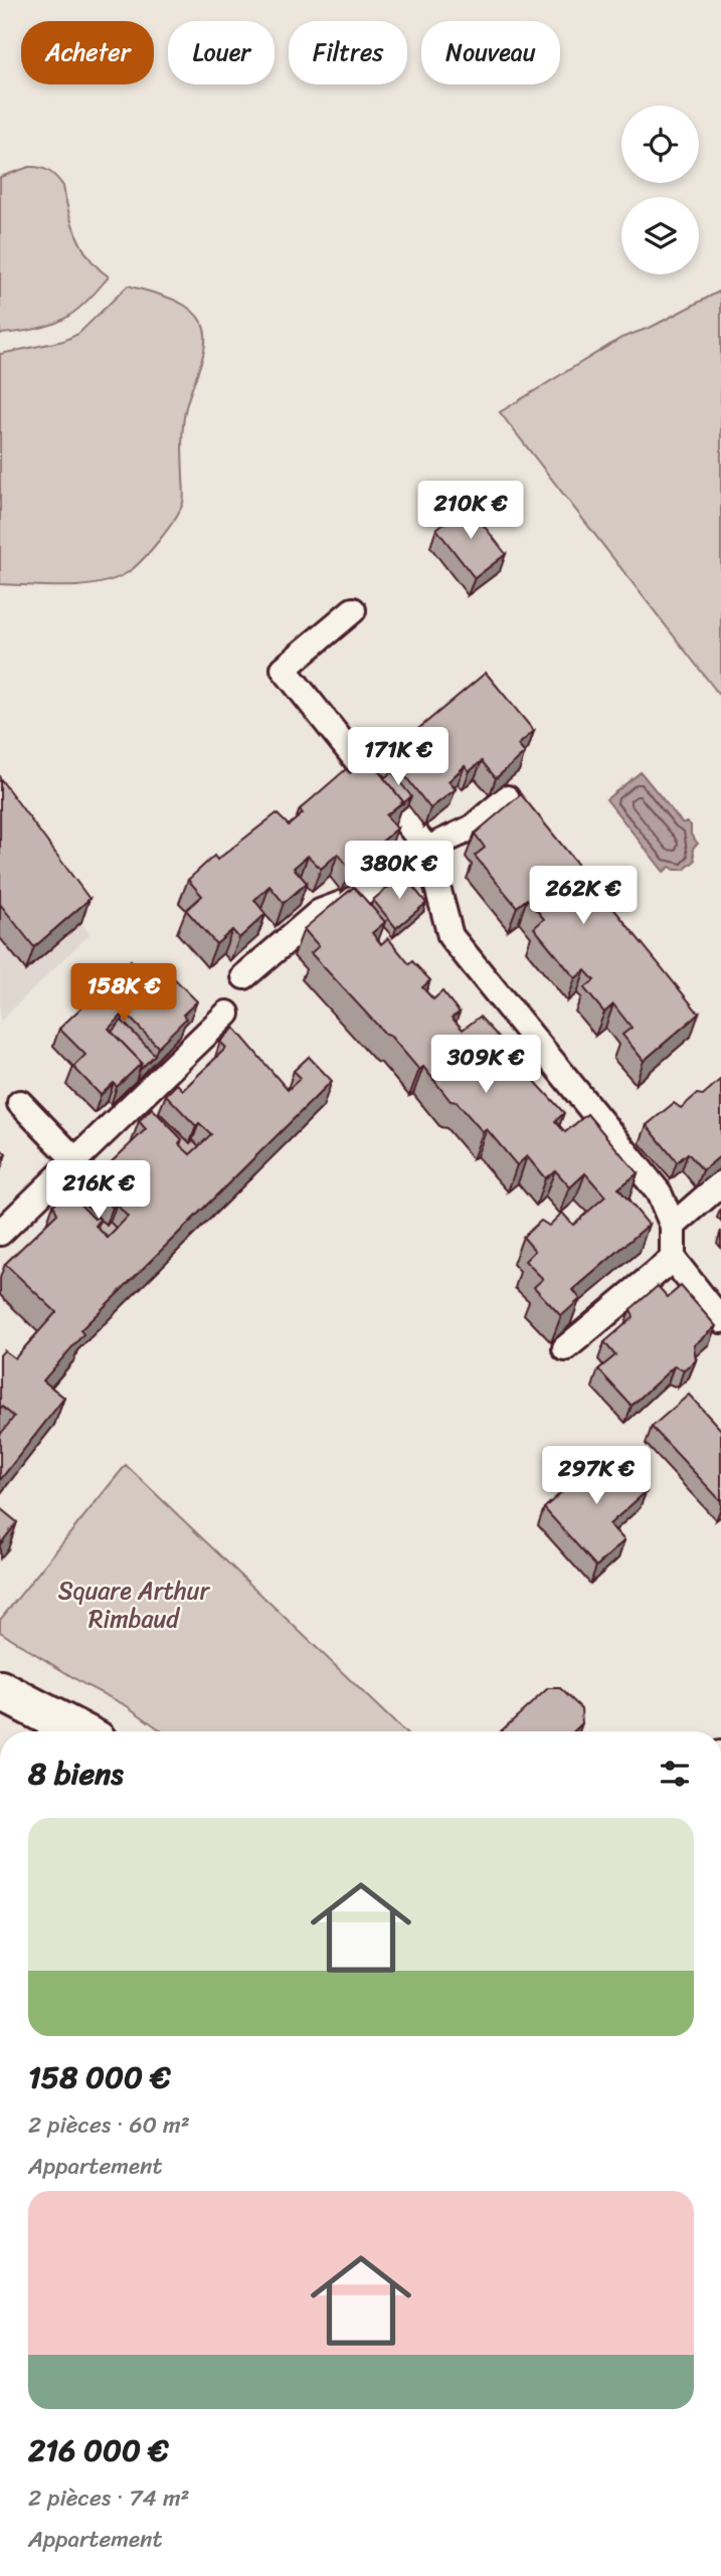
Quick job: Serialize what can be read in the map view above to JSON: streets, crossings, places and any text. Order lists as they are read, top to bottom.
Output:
{
  "parks": ["Square Arthur Rimbaud"],
  "page": {
    "chip": [
      "Acheter",
      "Louer",
      "Filtres",
      "Nouveau"
    ],
    "price": [
      "210K €",
      "171K €",
      "380K €",
      "262K €",
      "158K €",
      "309K €",
      "216K €",
      "297K €"
    ],
    "heading": "8 biens",
    "list": [
      {
        "name": "158 000 €",
        "note": "2 pièces · 60 m² · Appartement"
      },
      {
        "name": "216 000 €",
        "note": "2 pièces · 74 m² · Appartement"
      }
    ]
  }
}
